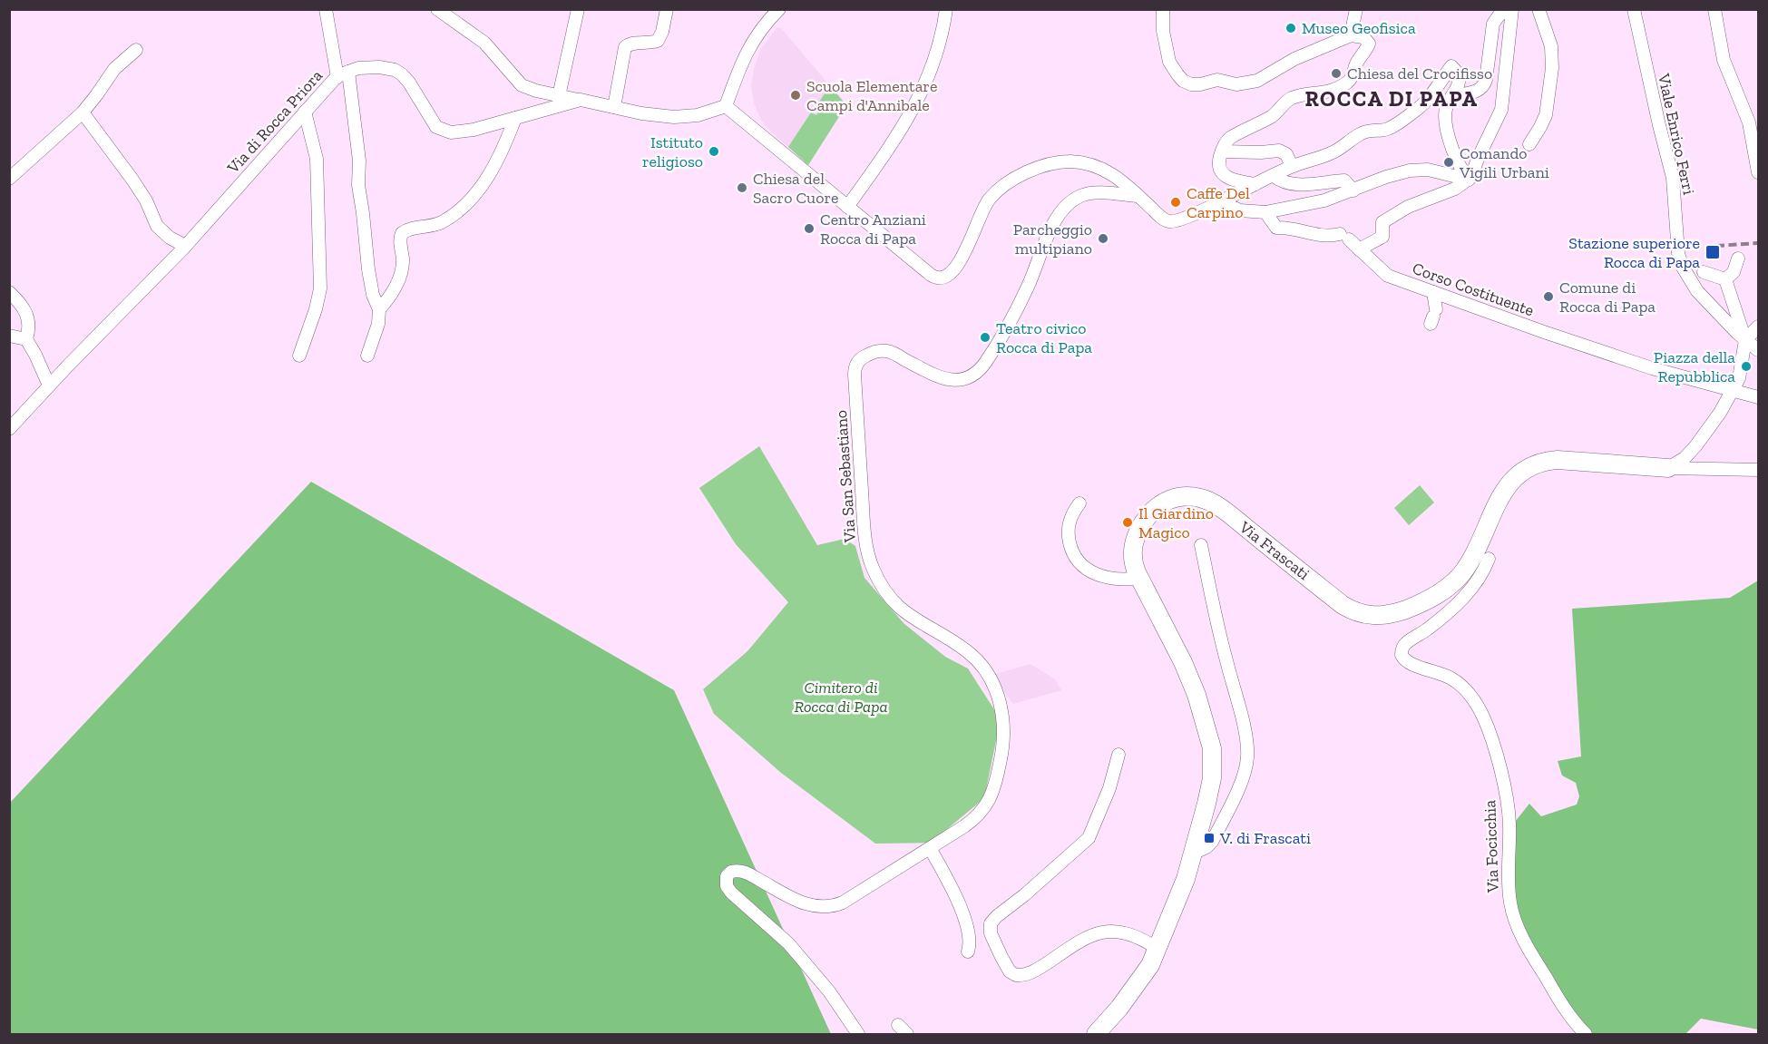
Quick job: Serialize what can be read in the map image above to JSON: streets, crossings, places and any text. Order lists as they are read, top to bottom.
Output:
{
  "streets": {
    "main road": ["Via Frascati"],
    "street": [
      "Via di Rocca Priora",
      "Viale Enrico Ferri",
      "Corso Costituente",
      "Via San Sebastiano",
      "Via Focicchia"
    ]
  },
  "districts": ["ROCCA DI PAPA"],
  "parks": ["Cimitero di Rocca di Papa"],
  "places": {
    "other": [
      "Museo Geofisica",
      "Chiesa del Crocifisso",
      "Scuola Elementare Campi d'Annibale",
      "Istituto religioso",
      "Comando Vigili Urbani",
      "Chiesa del Sacro Cuore",
      "Caffe Del Carpino",
      "Centro Anziani Rocca di Papa",
      "Parcheggio multipiano",
      "Comune di Rocca di Papa",
      "Teatro civico Rocca di Papa",
      "Piazza della Repubblica",
      "Il Giardino Magico"
    ],
    "transit": ["Stazione superiore Rocca di Papa", "V. di Frascati"]
  }
}
